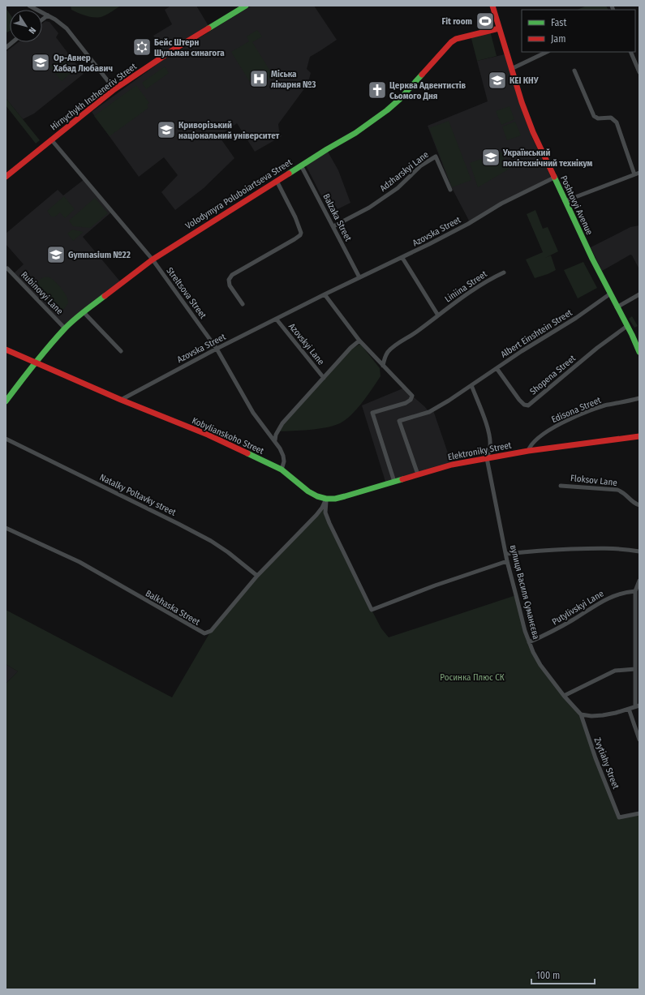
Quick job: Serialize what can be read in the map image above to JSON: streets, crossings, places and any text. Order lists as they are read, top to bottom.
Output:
{
  "streets": {
    "street": [
      "Hirnychykh Inzheneriv Street",
      "Adzharskyi Lane",
      "Volodymyra Poluboiartseva Street",
      "Poshtovyi Avenue",
      "Balzaka Street",
      "Azovska Street",
      "Liniina Street",
      "Rubinovyi Lane",
      "Streltsova Street",
      "Albert Einshtein Street",
      "Azovskyi Lane",
      "Shopena Street",
      "Edisona Street",
      "Kobylianskoho Street",
      "Elektroniky Street",
      "Floksov Lane",
      "Natalky Poltavky street",
      "вулиця Василя Суманєєва",
      "Balkhaska Street",
      "Putylivskyi Lane",
      "Zvytiahy Street"
    ]
  },
  "crossings": [
    ["Hirnychykh Inzheneriv Street", "Streltsova Street"],
    ["Adzharskyi Lane", "Balzaka Street"],
    ["Volodymyra Poluboiartseva Street", "Poshtovyi Avenue"],
    ["Volodymyra Poluboiartseva Street", "Balzaka Street"],
    ["Volodymyra Poluboiartseva Street", "Rubinovyi Lane"],
    ["Volodymyra Poluboiartseva Street", "Streltsova Street"],
    ["Volodymyra Poluboiartseva Street", "Kobylianskoho Street"],
    ["Poshtovyi Avenue", "Azovska Street"],
    ["Poshtovyi Avenue", "Albert Einshtein Street"],
    ["Poshtovyi Avenue", "Shopena Street"],
    ["Balzaka Street", "Azovska Street"],
    ["Azovska Street", "Streltsova Street"],
    ["Azovska Street", "Azovskyi Lane"],
    ["Azovska Street", "Kobylianskoho Street"],
    ["Streltsova Street", "Kobylianskoho Street"],
    ["Albert Einshtein Street", "Shopena Street"],
    ["Albert Einshtein Street", "Elektroniky Street"],
    ["Edisona Street", "Elektroniky Street"],
    ["Kobylianskoho Street", "Elektroniky Street"],
    ["Kobylianskoho Street", "Balkhaska Street"],
    ["Elektroniky Street", "вулиця Василя Суманєєва"],
    ["Elektroniky Street", "Balkhaska Street"],
    ["Natalky Poltavky street", "Balkhaska Street"],
    ["вулиця Василя Суманєєва", "Putylivskyi Lane"],
    ["вулиця Василя Суманєєва", "Zvytiahy Street"]
  ],
  "parks": ["Росинка Плюс СК"],
  "places": {
    "sports": ["Fit room"],
    "synagogue": ["Бейс Штерн Шульман синагога"],
    "school or university": [
      "Ор-Авнер Хабад Любавич",
      "КЕІ КНУ",
      "Криворізький національний університет",
      "Український політехнічний технікум",
      "Gymnasium №22"
    ],
    "hospital": ["Міська лікарня №3"],
    "church": ["Церква Адвентистів Сьомого Дня"]
  },
  "legend": ["Fast", "Jam"],
  "scale_bar": "100 m",
  "north": "bottom right"
}
